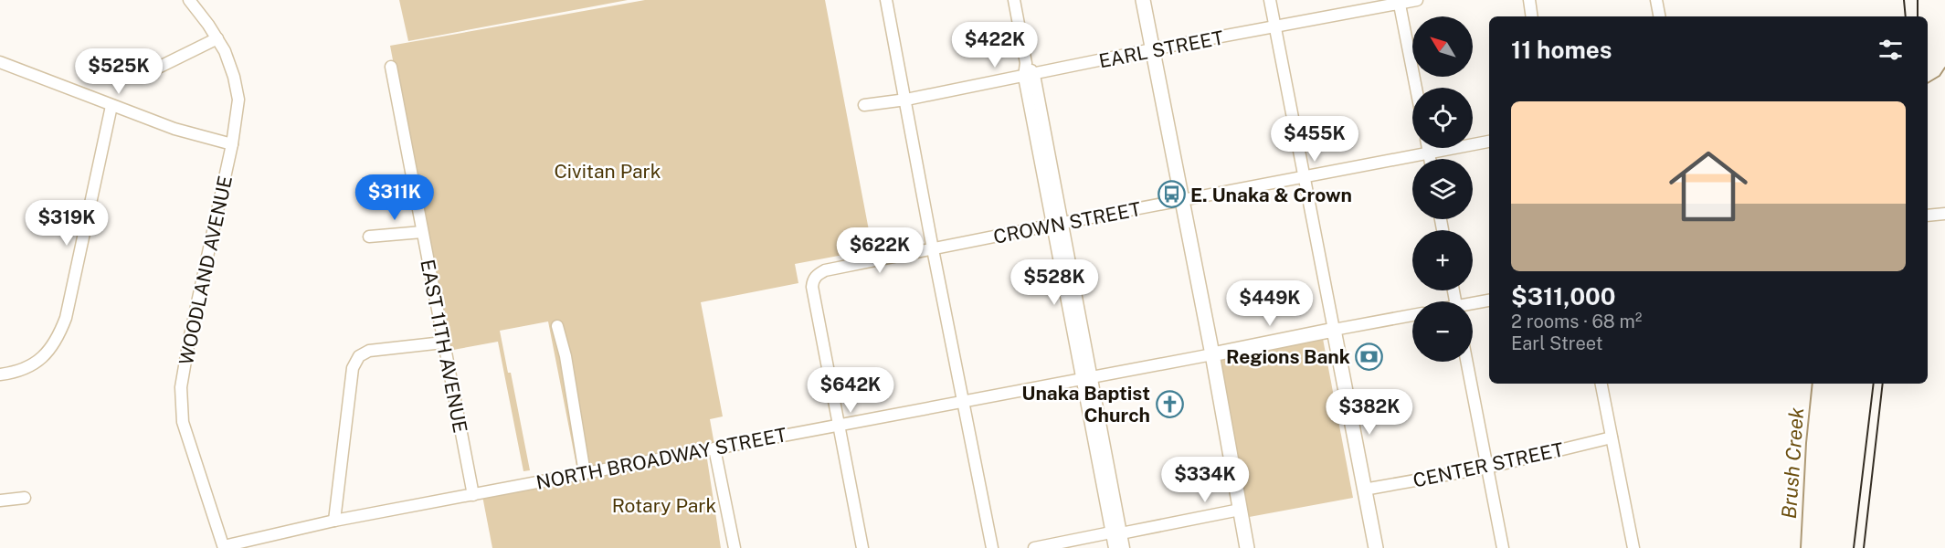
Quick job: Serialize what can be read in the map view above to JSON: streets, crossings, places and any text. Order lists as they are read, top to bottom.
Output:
{
  "streets": {
    "main road": ["NORTH BROADWAY STREET"],
    "street": [
      "EARL STREET",
      "CROWN STREET",
      "WOODLAND AVENUE",
      "EAST 11TH AVENUE",
      "CENTER STREET"
    ]
  },
  "crossings": [
    ["CROWN STREET", "NORTH BROADWAY STREET"],
    ["WOODLAND AVENUE", "NORTH BROADWAY STREET"],
    ["EAST 11TH AVENUE", "NORTH BROADWAY STREET"]
  ],
  "water": ["Brush Creek"],
  "parks": ["Civitan Park", "Rotary Park"],
  "places": {
    "bus stop": ["E. Unaka & Crown"],
    "bank": ["Regions Bank"],
    "church": ["Unaka Baptist Church"]
  },
  "north": "top left",
  "page": {
    "map_buttons": ["+", "−"],
    "heading": "11 homes",
    "price": [
      "$422K",
      "$525K",
      "$455K",
      "$311K",
      "$319K",
      "$622K",
      "$528K",
      "$449K",
      "$642K",
      "$382K",
      "$334K"
    ],
    "list": [
      {
        "name": "$311,000",
        "note": "2 rooms · 68 m² · Earl Street"
      }
    ]
  }
}
